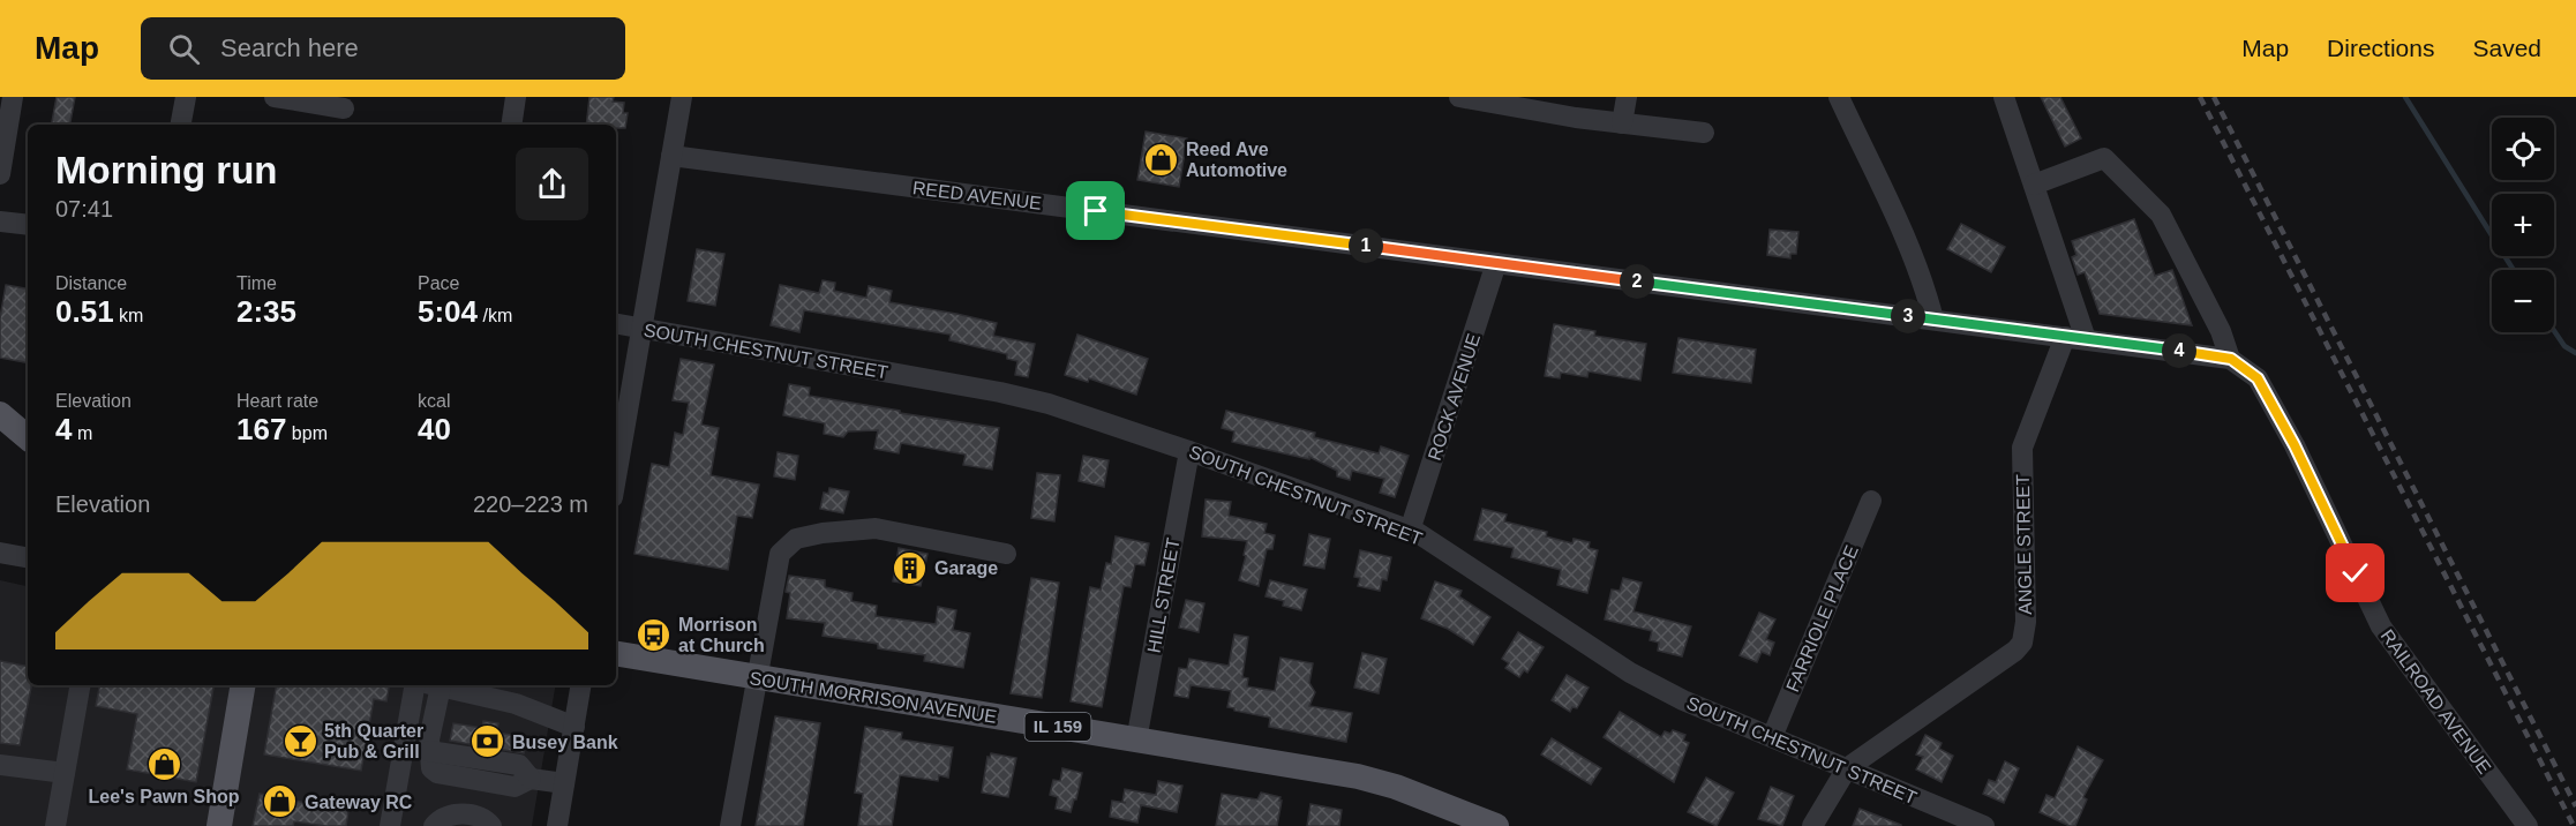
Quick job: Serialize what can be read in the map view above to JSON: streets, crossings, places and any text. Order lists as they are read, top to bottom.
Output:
{
  "streets": {
    "main road": ["SOUTH MORRISON AVENUE", "IL 159"],
    "street": [
      "REED AVENUE",
      "SOUTH CHESTNUT STREET",
      "ROCK AVENUE",
      "ANGLE STREET",
      "HILL STREET",
      "FARRIOLE PLACE",
      "RAILROAD AVENUE"
    ]
  },
  "crossings": [
    ["REED AVENUE", "ROCK AVENUE"],
    ["REED AVENUE", "ANGLE STREET"],
    ["REED AVENUE", "RAILROAD AVENUE"],
    ["SOUTH CHESTNUT STREET", "ROCK AVENUE"],
    ["SOUTH CHESTNUT STREET", "ANGLE STREET"],
    ["SOUTH CHESTNUT STREET", "HILL STREET"],
    ["SOUTH CHESTNUT STREET", "FARRIOLE PLACE"],
    ["HILL STREET", "SOUTH MORRISON AVENUE"]
  ],
  "places": {
    "shop": ["Reed Ave Automotive", "Lee's Pawn Shop", "Gateway RC"],
    "building": ["Garage"],
    "bus stop": ["Morrison at Church"],
    "bar": ["5th Quarter Pub & Grill"],
    "bank": ["Busey Bank"]
  },
  "page": {
    "header": "Map",
    "search": "Search here",
    "nav": ["Map", "Directions", "Saved"],
    "map_buttons": ["+", "−"],
    "heading": ["Morning run", "07:41"],
    "pins": [
      "1",
      "2",
      "3",
      "4"
    ],
    "stats": [
      ["Distance", "0.51 km"],
      ["Time", "2:35"],
      ["Pace", "5:04 /km"],
      ["Elevation", "4 m"],
      ["Heart rate", "167 bpm"],
      ["kcal", "40"]
    ],
    "chart": ["Elevation", "220–223 m"]
  }
}
